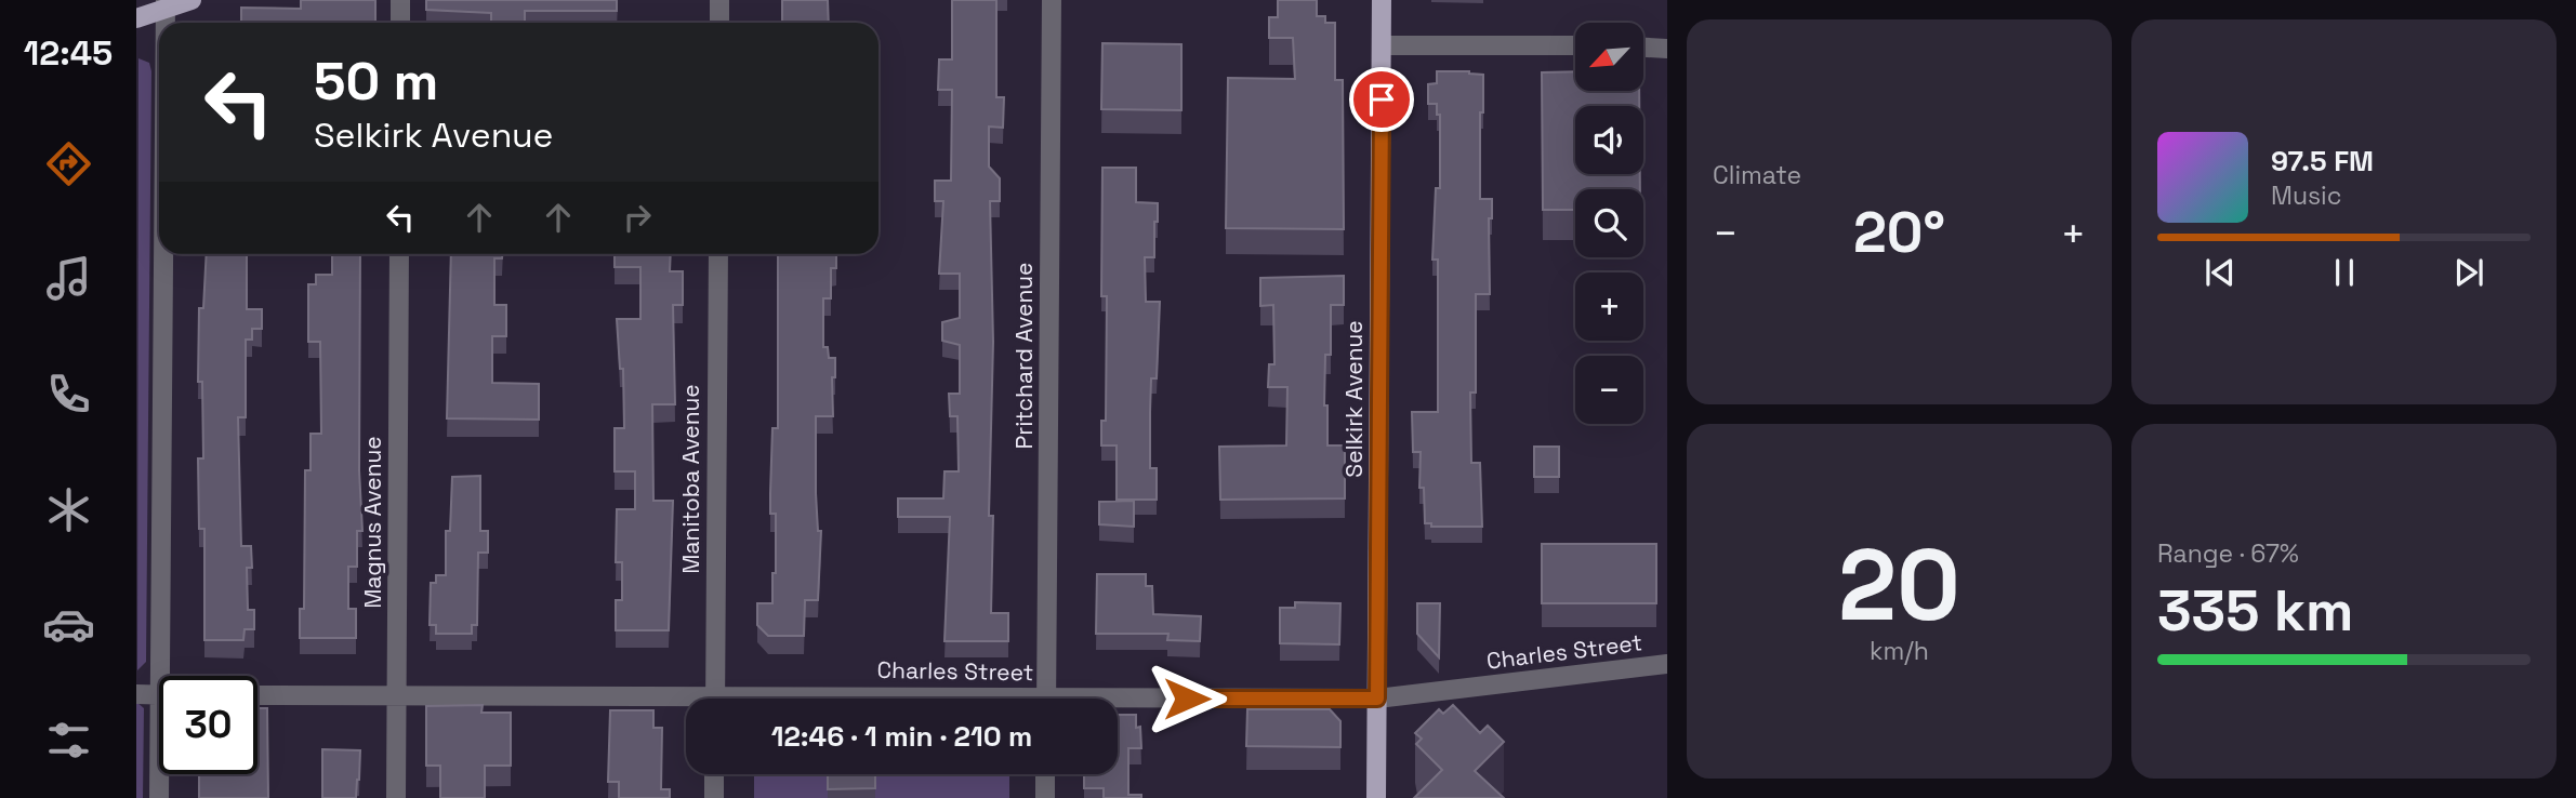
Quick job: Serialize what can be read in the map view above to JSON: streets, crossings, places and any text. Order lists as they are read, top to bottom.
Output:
{
  "streets": {
    "main road": ["Selkirk Avenue"],
    "street": [
      "Pritchard Avenue",
      "Manitoba Avenue",
      "Magnus Avenue",
      "Charles Street"
    ]
  },
  "crossings": [
    ["Selkirk Avenue", "Charles Street"],
    ["Magnus Avenue", "Charles Street"]
  ],
  "north": "bottom left",
  "page": {
    "tabs": "12:45",
    "tile": [
      "Climate",
      ["20", "km/h"],
      ["Range · 67%", "335 km"]
    ],
    "map_buttons": ["+", "−"],
    "turn": ["50 m", "Selkirk Avenue"],
    "song": ["97.5 FM", "Music"],
    "heat": ["−", "20°", "+"],
    "limit": "30",
    "trip": "12:46 · 1 min · 210 m"
  }
}
